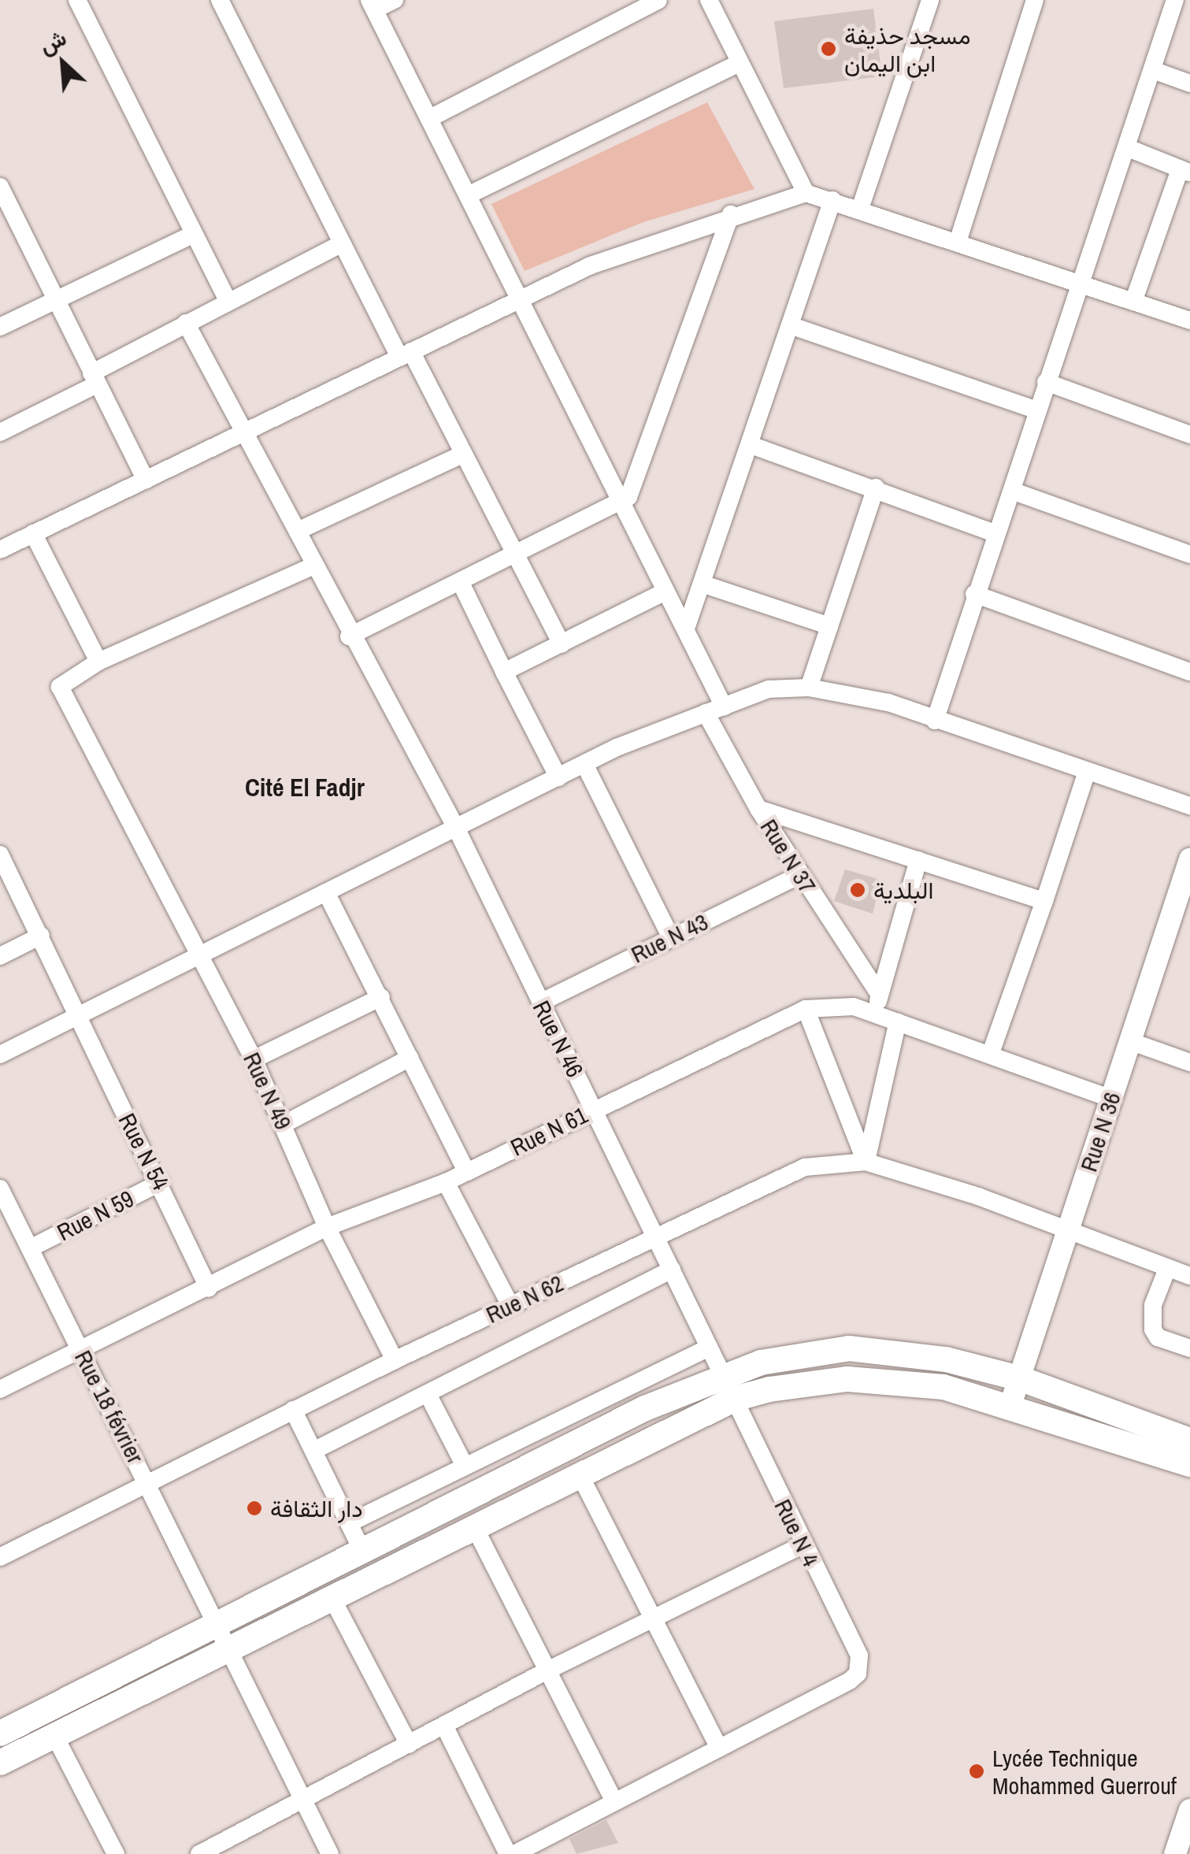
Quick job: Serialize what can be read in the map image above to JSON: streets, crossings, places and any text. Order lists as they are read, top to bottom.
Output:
{
  "streets": {
    "street": [
      "Rue N 37",
      "Rue N 43",
      "Rue N 46",
      "Rue N 49",
      "Rue N 61",
      "Rue N 36",
      "Rue N 54",
      "Rue N 59",
      "Rue N 62",
      "Rue 18 février",
      "Rue N 4"
    ]
  },
  "crossings": [
    ["Rue N 37", "Rue N 43"],
    ["Rue N 43", "Rue N 46"],
    ["Rue N 46", "Rue N 49"],
    ["Rue N 46", "Rue N 61"],
    ["Rue N 46", "Rue N 62"],
    ["Rue N 46", "Rue N 4"],
    ["Rue N 49", "Rue N 61"],
    ["Rue N 49", "Rue N 62"],
    ["Rue N 61", "Rue N 36"],
    ["Rue N 61", "Rue N 54"],
    ["Rue N 61", "Rue 18 février"],
    ["Rue N 36", "Rue N 62"],
    ["Rue N 54", "Rue N 59"],
    ["Rue N 59", "Rue 18 février"],
    ["Rue N 62", "Rue 18 février"]
  ],
  "districts": ["Cité El Fadjr"],
  "places": [
    "مسجد حذيفة ابن اليمان",
    "البلدية",
    "دار الثقافة",
    "Lycée Technique Mohammed Guerrouf"
  ],
  "north": "top left"
}
